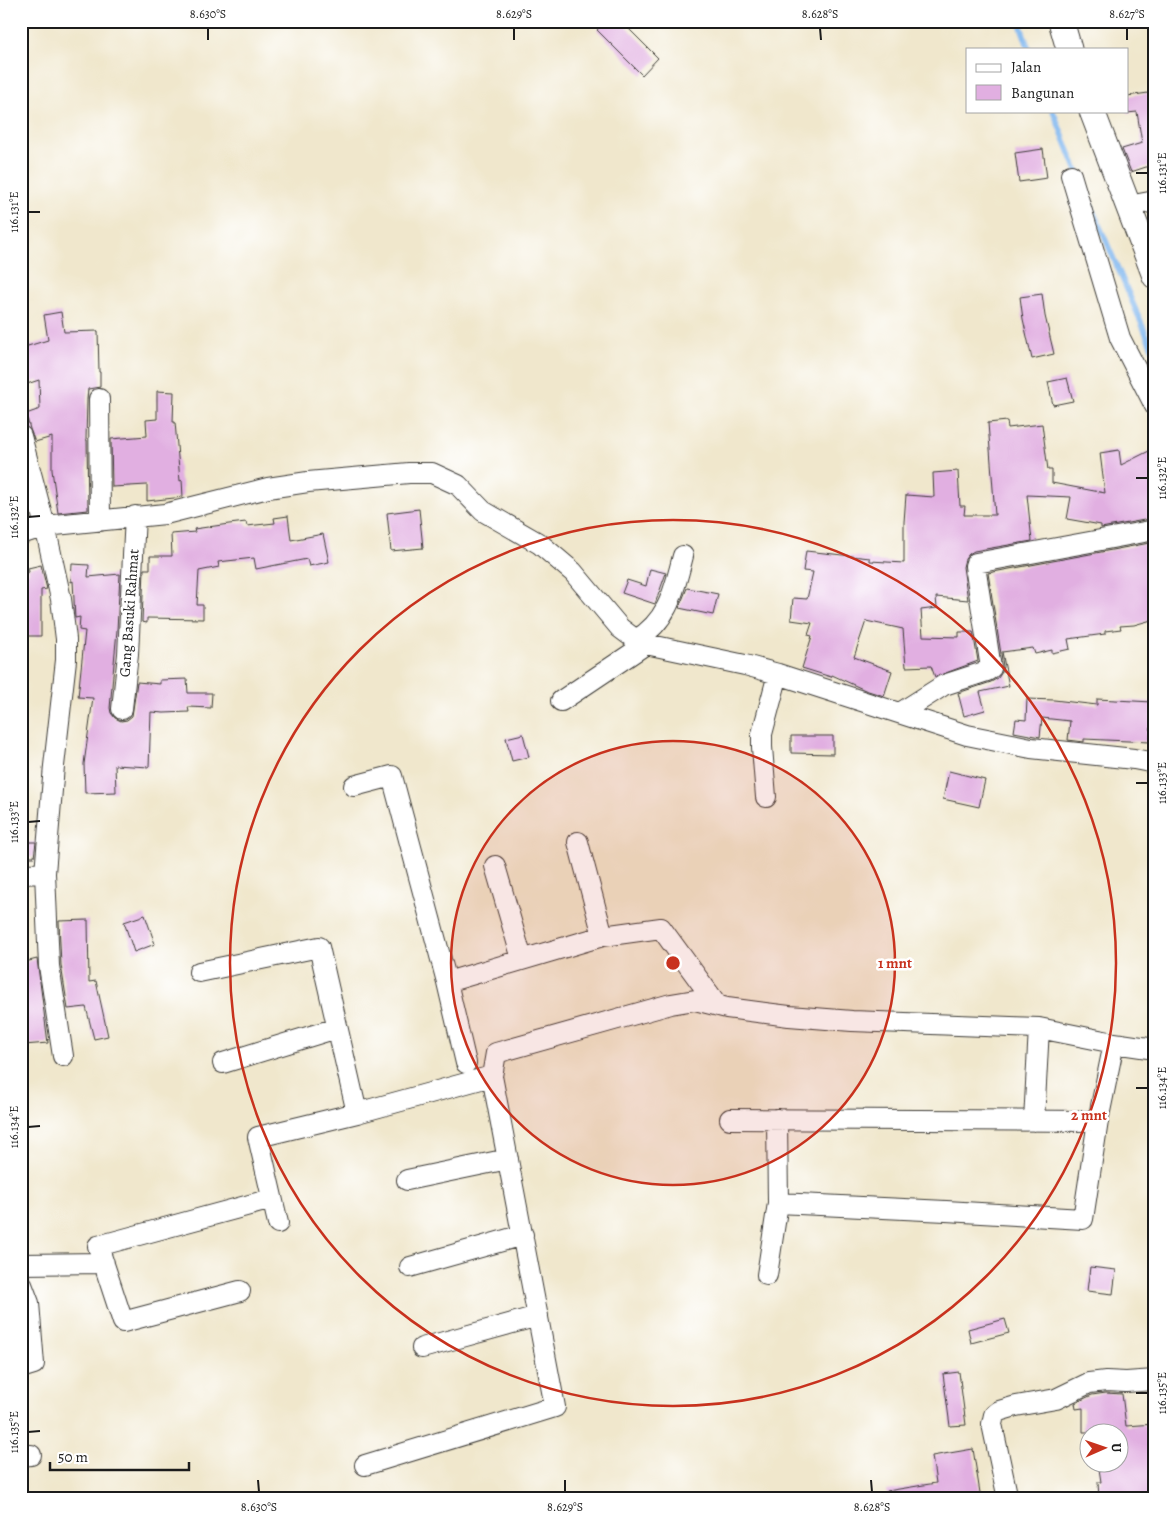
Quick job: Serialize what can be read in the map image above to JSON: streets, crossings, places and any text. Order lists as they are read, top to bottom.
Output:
{
  "streets": {
    "street": ["Gang Basuki Rahmat"]
  },
  "legend": ["Jalan", "Bangunan"],
  "scale_bar": "50 m",
  "north": "right",
  "coordinates": [
    "8.630°S",
    "8.629°S",
    "8.628°S",
    "8.627°S",
    "116.131°E",
    "116.132°E",
    "116.133°E",
    "116.134°E",
    "116.135°E"
  ],
  "rings": ["1 mnt", "2 mnt"]
}
